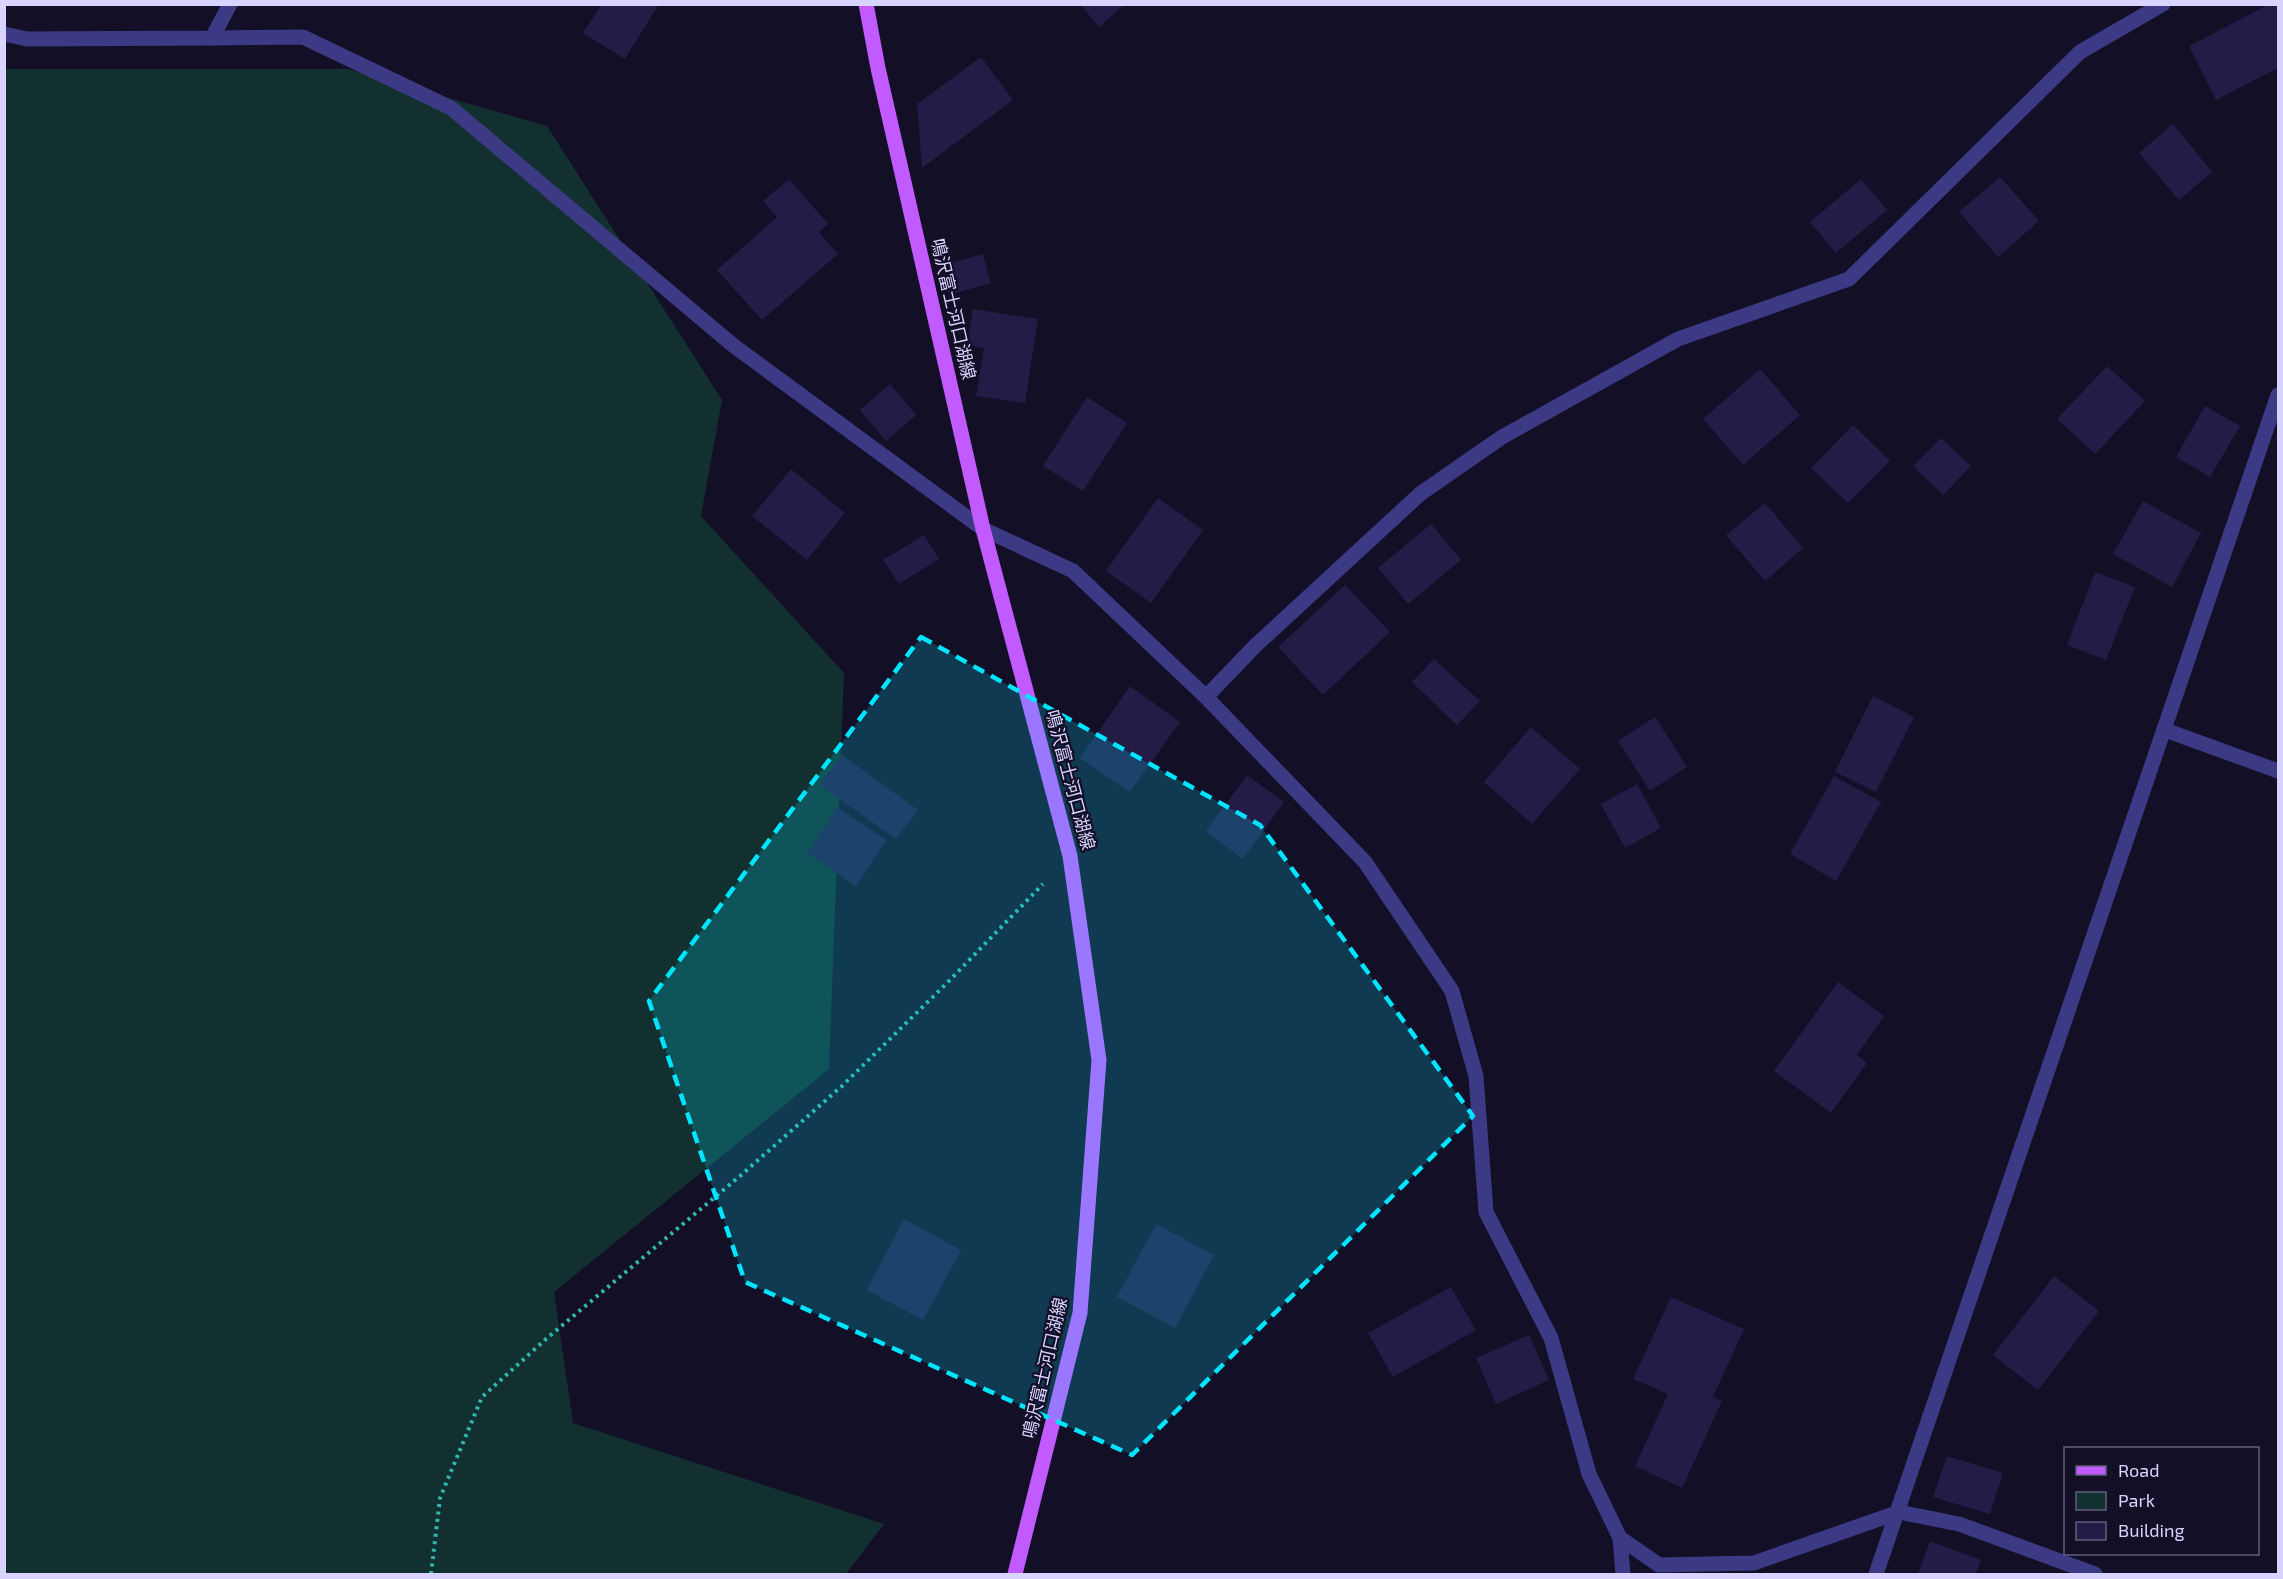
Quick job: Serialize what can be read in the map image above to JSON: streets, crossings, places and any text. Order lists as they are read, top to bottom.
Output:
{
  "streets": {
    "main road": ["鳴沢富士河口湖線"]
  },
  "legend": ["Road", "Park", "Building"]
}
